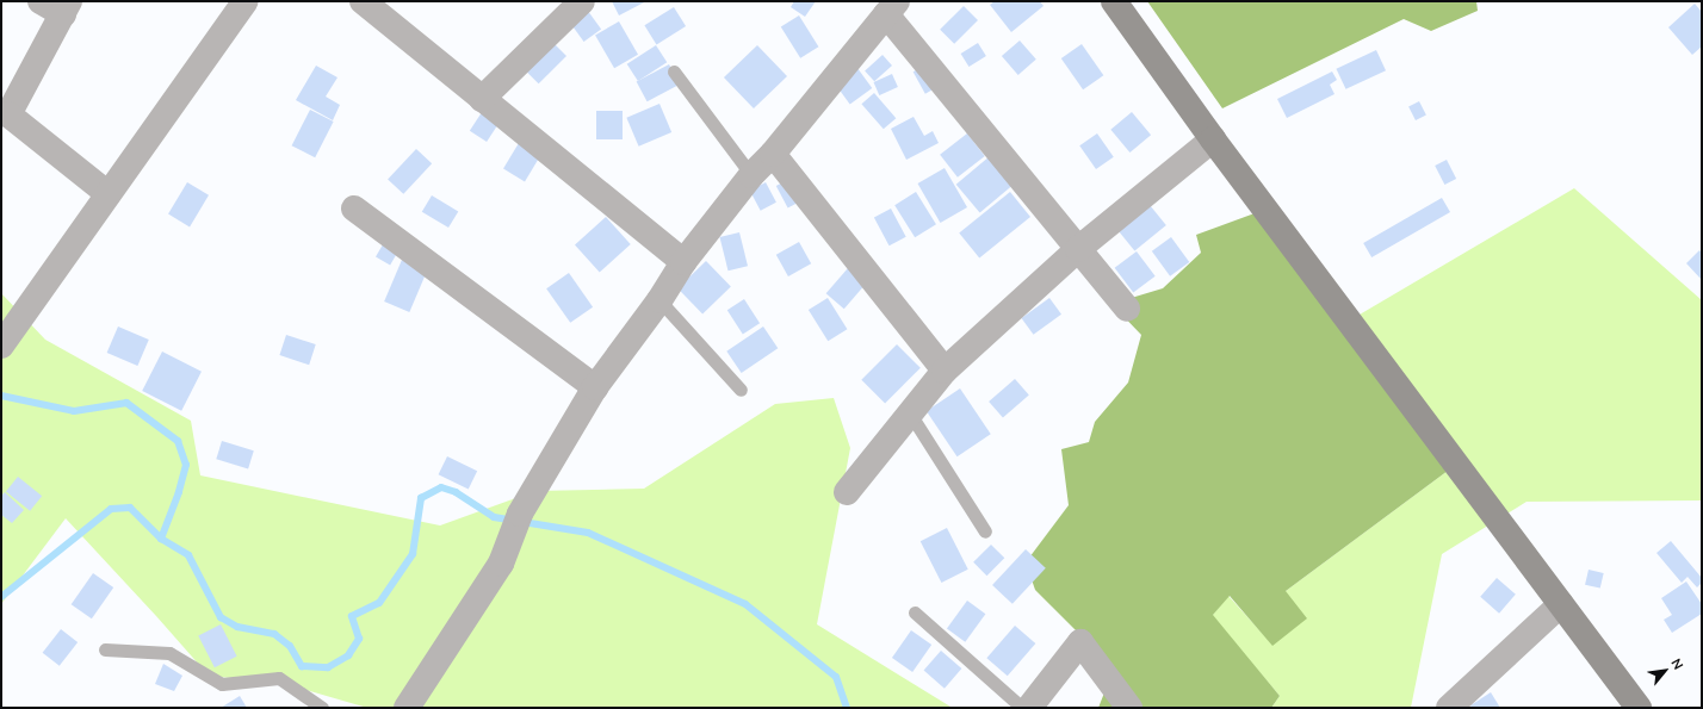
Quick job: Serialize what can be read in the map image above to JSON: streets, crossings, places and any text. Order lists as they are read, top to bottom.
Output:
{
  "north": "top right"
}
